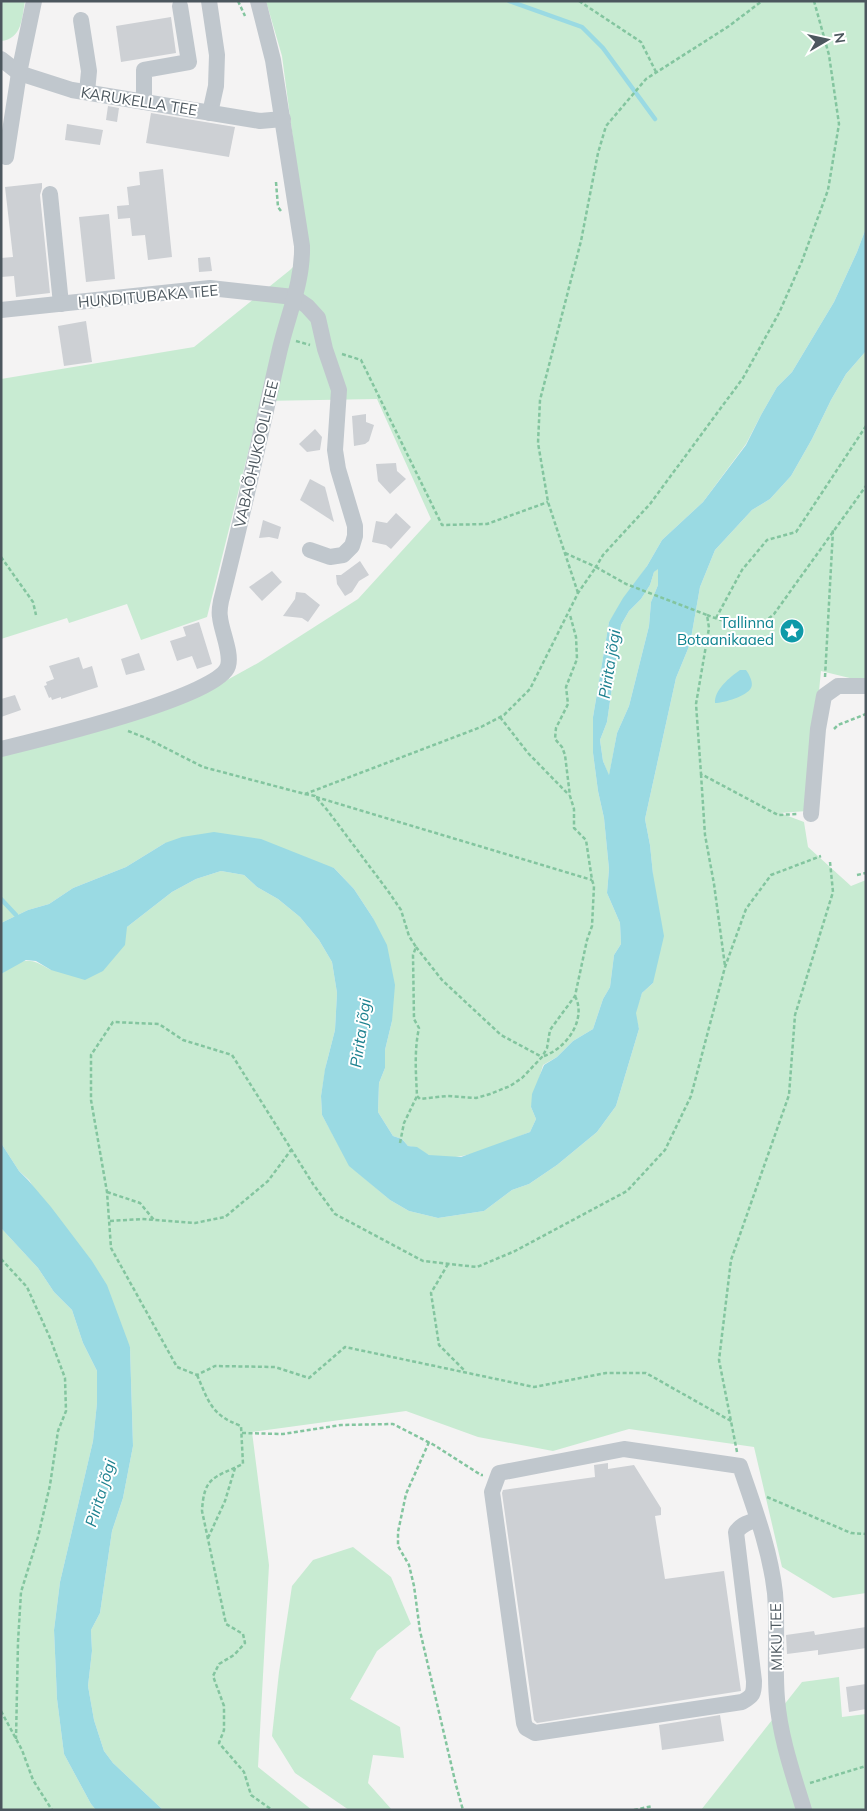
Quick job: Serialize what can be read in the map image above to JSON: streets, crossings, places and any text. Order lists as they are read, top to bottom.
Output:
{
  "streets": {
    "street": [
      "KARUKELLA TEE",
      "HUNDITUBAKA TEE",
      "VABAÕHUKOOLI TEE",
      "MIKU TEE"
    ]
  },
  "crossings": [
    ["KARUKELLA TEE", "VABAÕHUKOOLI TEE"],
    ["HUNDITUBAKA TEE", "VABAÕHUKOOLI TEE"]
  ],
  "water": ["Pirita jõgi"],
  "places": {
    "place": ["Tallinna Botaanikaaed"]
  },
  "north": "right"
}
